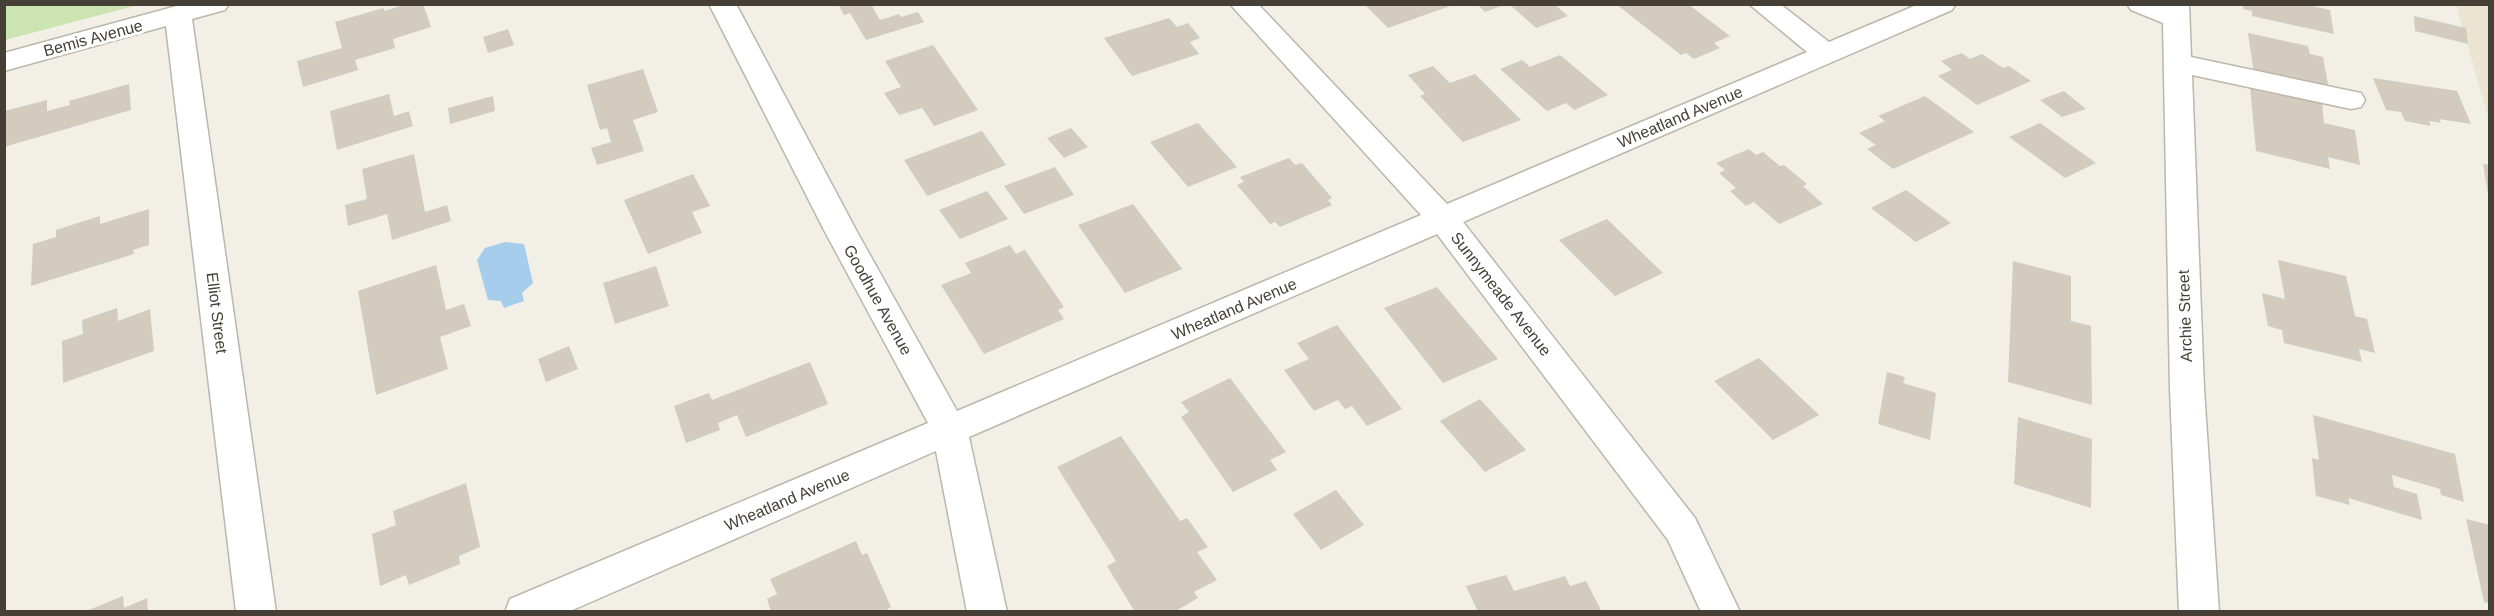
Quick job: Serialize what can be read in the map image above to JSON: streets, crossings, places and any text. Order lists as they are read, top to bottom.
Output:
{
  "streets": {
    "street": [
      "Bemis Avenue",
      "Wheatland Avenue",
      "Sunnymeade Avenue",
      "Goodhue Avenue",
      "Elliot Street",
      "Archie Street"
    ]
  },
  "crossings": [
    ["Bemis Avenue", "Elliot Street"],
    ["Wheatland Avenue", "Sunnymeade Avenue"],
    ["Wheatland Avenue", "Goodhue Avenue"]
  ]
}
